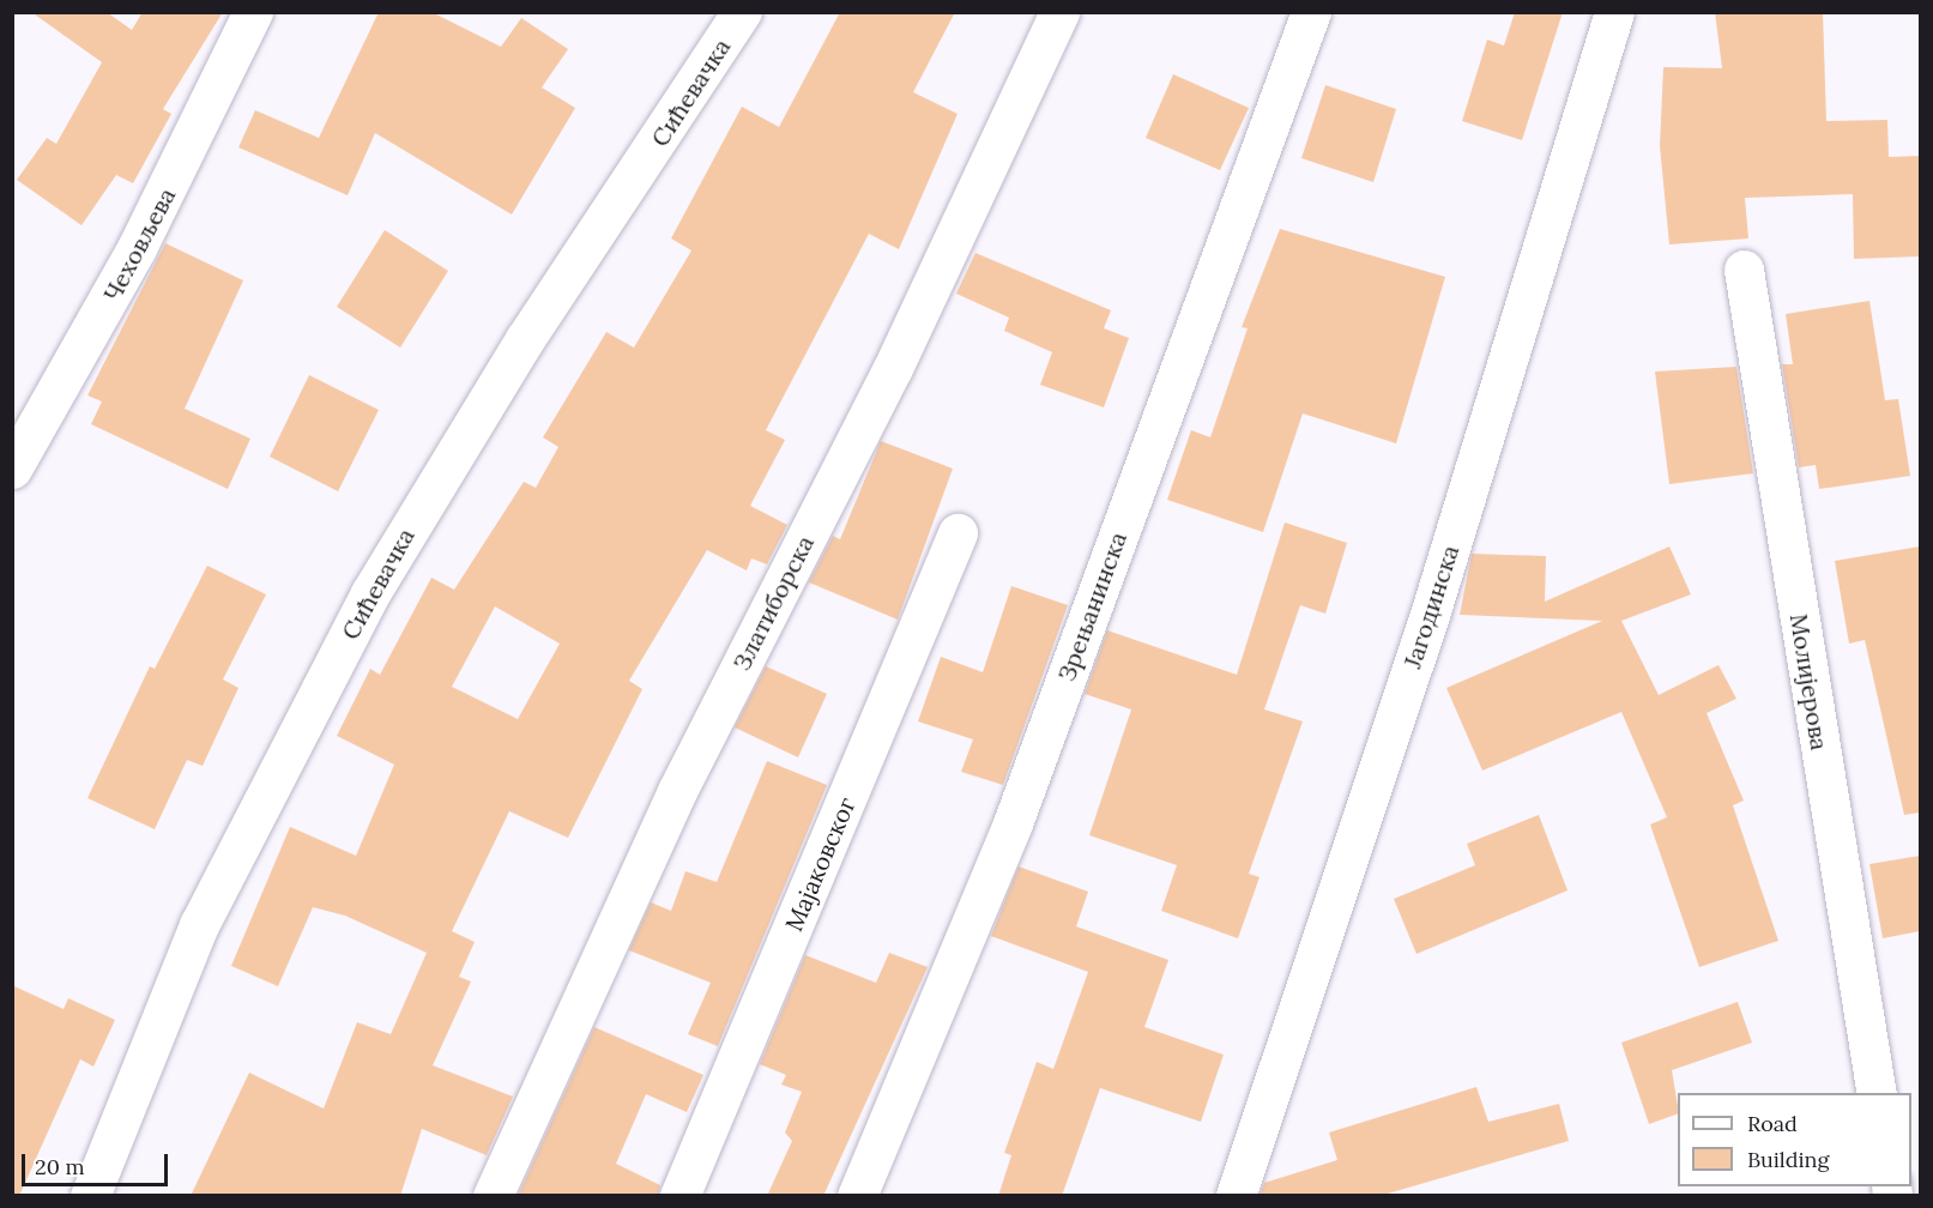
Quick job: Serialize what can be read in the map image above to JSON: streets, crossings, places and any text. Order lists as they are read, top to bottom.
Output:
{
  "streets": {
    "street": [
      "Сићевачка",
      "Чеховљева",
      "Златиборска",
      "Зрењанинска",
      "Јагодинска",
      "Молијерова",
      "Мајаковског"
    ]
  },
  "legend": ["Road", "Building"],
  "scale_bar": "20 m"
}
